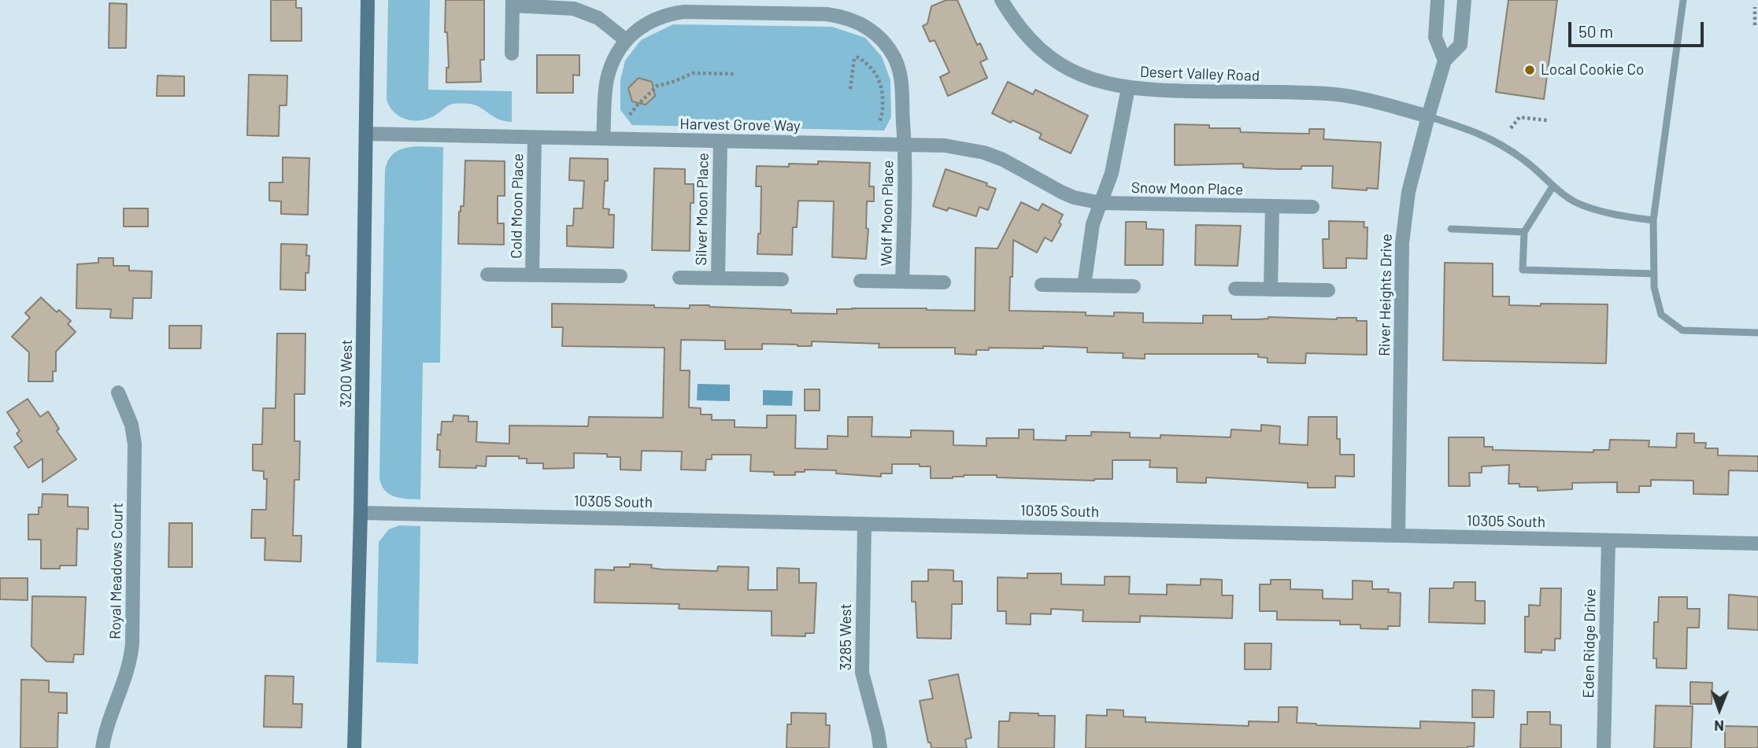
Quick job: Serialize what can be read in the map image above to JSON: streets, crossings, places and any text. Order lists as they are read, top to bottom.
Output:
{
  "streets": {
    "street": [
      "Desert Valley Road",
      "Harvest Grove Way",
      "Snow Moon Place",
      "Cold Moon Place",
      "Silver Moon Place",
      "Wolf Moon Place",
      "River Heights Drive",
      "3200 West",
      "10305 South",
      "Royal Meadows Court",
      "3285 West",
      "Eden Ridge Drive"
    ]
  },
  "crossings": [
    ["Desert Valley Road", "River Heights Drive"],
    ["Harvest Grove Way", "Snow Moon Place"],
    ["Harvest Grove Way", "Cold Moon Place"],
    ["Harvest Grove Way", "Silver Moon Place"],
    ["Harvest Grove Way", "Wolf Moon Place"],
    ["Harvest Grove Way", "3200 West"],
    ["River Heights Drive", "10305 South"],
    ["3200 West", "10305 South"],
    ["10305 South", "3285 West"],
    ["10305 South", "Eden Ridge Drive"]
  ],
  "places": ["Local Cookie Co"],
  "scale_bar": "50 m",
  "north": "bottom"
}
